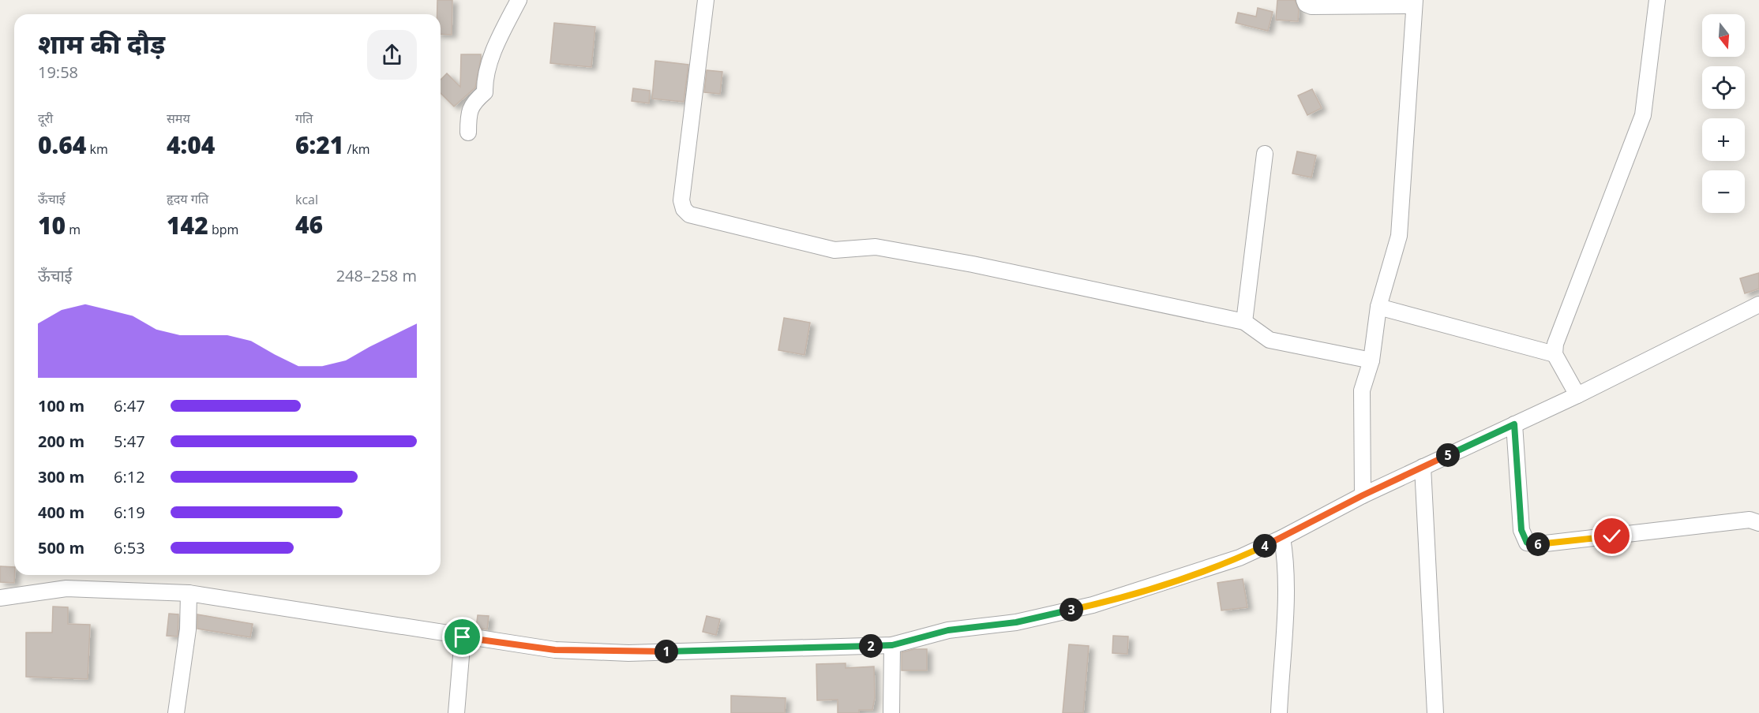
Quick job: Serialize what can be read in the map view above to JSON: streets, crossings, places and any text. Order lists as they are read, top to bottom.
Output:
{
  "north": "bottom",
  "page": {
    "map_buttons": ["+", "−"],
    "heading": ["शाम की दौड़", "19:58"],
    "stats": [
      ["दूरी", "0.64 km"],
      ["समय", "4:04"],
      ["गति", "6:21 /km"],
      ["ऊँचाई", "10 m"],
      ["हृदय गति", "142 bpm"],
      ["kcal", "46"]
    ],
    "chart": ["ऊँचाई", "248–258 m"],
    "list": [
      {
        "name": "100 m",
        "note": "6:47"
      },
      {
        "name": "200 m",
        "note": "5:47"
      },
      {
        "name": "300 m",
        "note": "6:12"
      },
      {
        "name": "400 m",
        "note": "6:19"
      },
      {
        "name": "500 m",
        "note": "6:53"
      }
    ],
    "pins": [
      "5",
      "6",
      "4",
      "3",
      "2",
      "1"
    ]
  }
}
